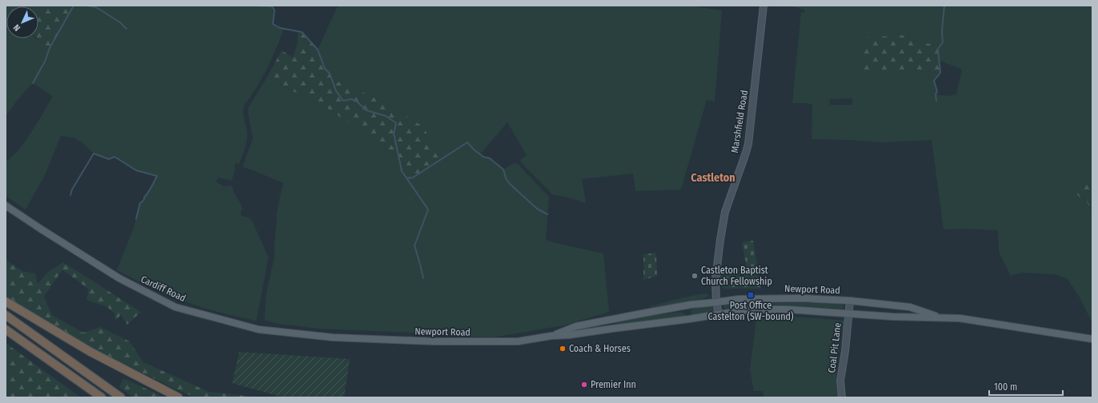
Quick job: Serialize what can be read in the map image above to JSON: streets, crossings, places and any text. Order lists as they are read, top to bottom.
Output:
{
  "streets": {
    "main road": ["Cardiff Road", "Newport Road"],
    "street": ["Marshfield Road", "Coal Pit Lane"]
  },
  "crossings": [
    ["Marshfield Road", "Newport Road"],
    ["Cardiff Road", "Newport Road"],
    ["Newport Road", "Coal Pit Lane"]
  ],
  "districts": ["Castleton"],
  "places": {
    "other": ["Castleton Baptist Church Fellowship", "Coach & Horses", "Premier Inn"],
    "transit": ["Post Office Castelton (SW-bound)"]
  },
  "scale_bar": "100 m",
  "north": "bottom left"
}
